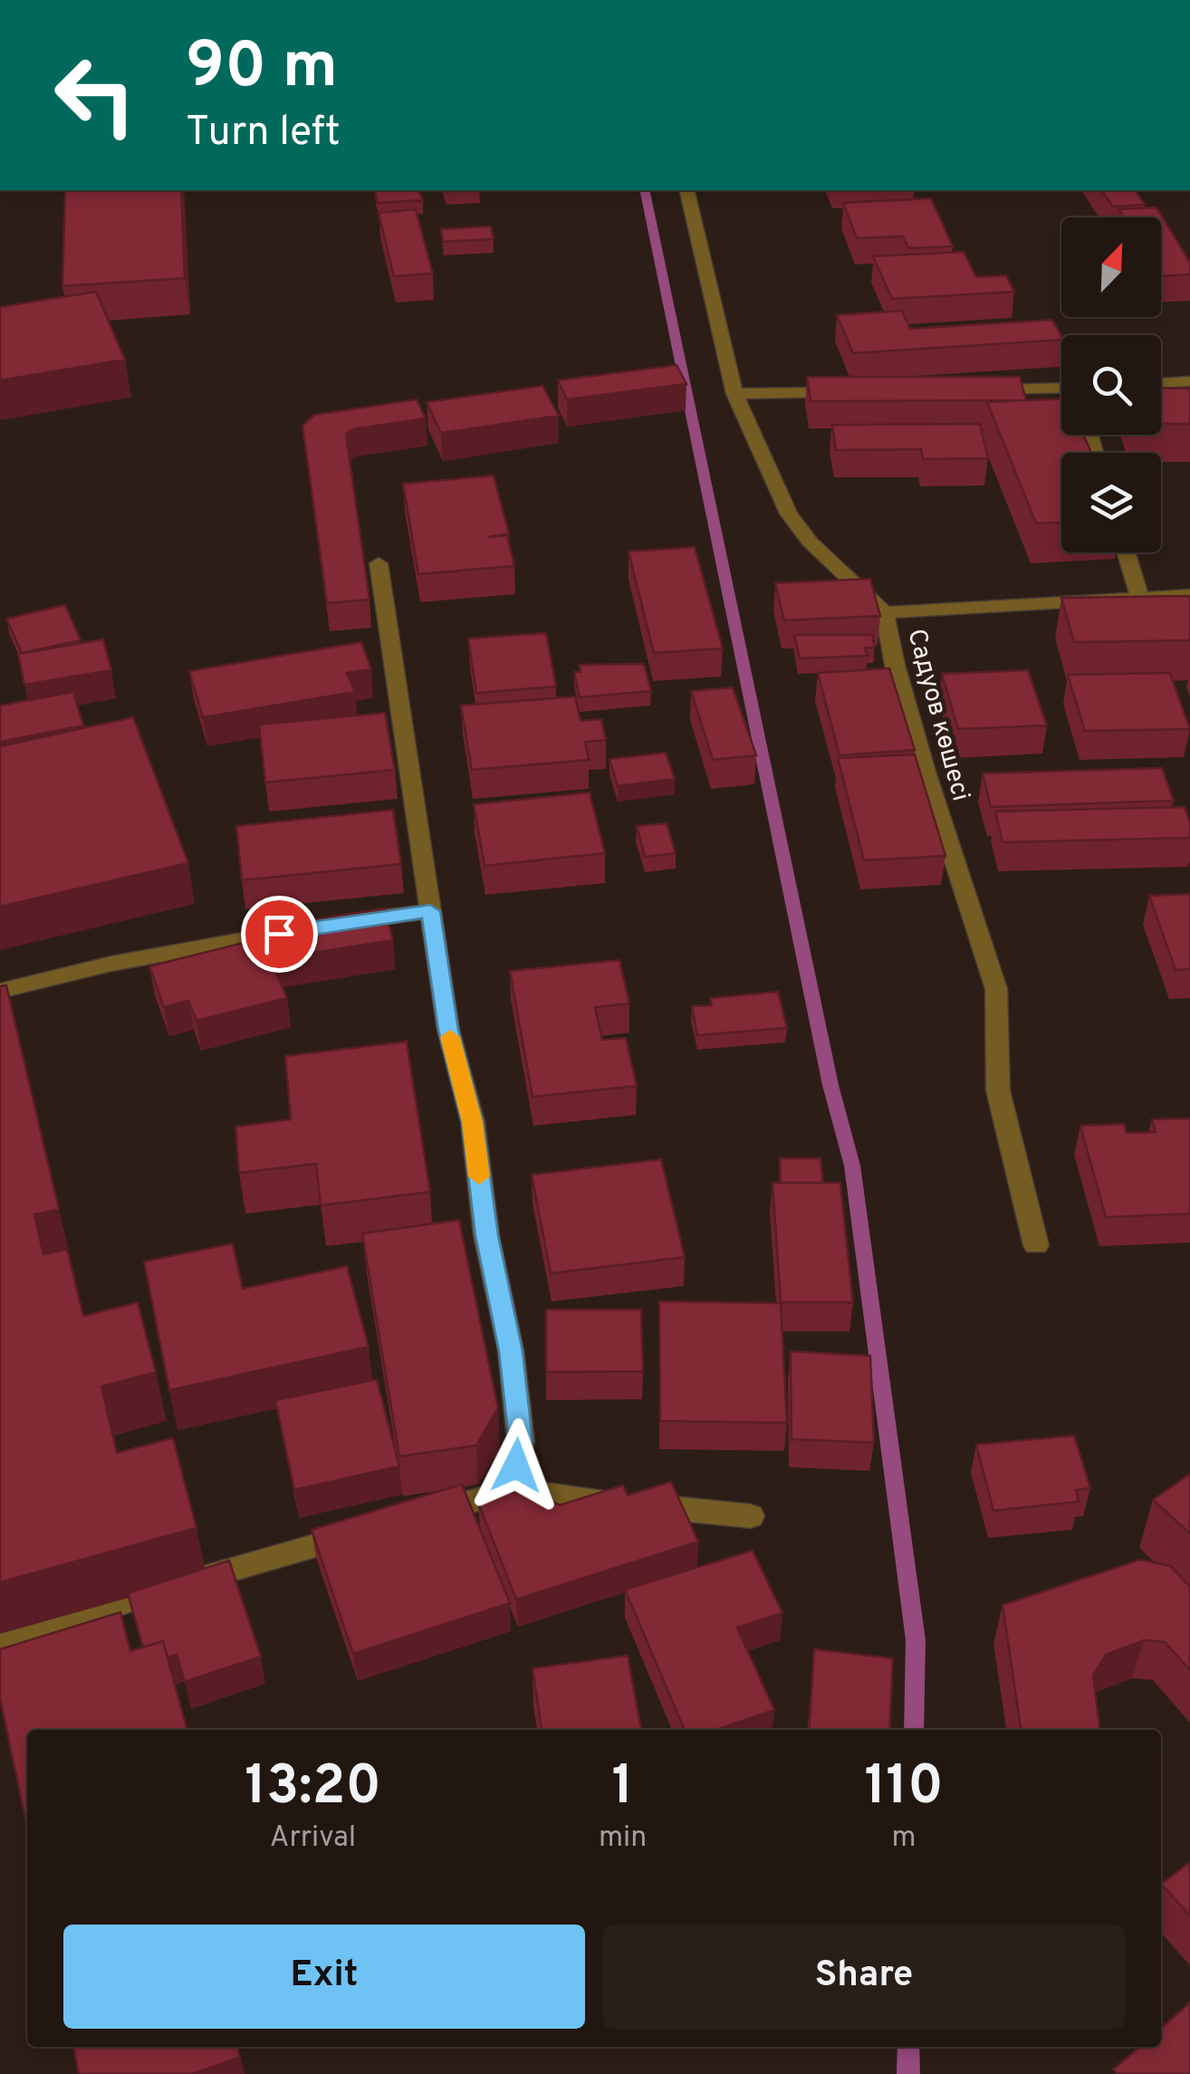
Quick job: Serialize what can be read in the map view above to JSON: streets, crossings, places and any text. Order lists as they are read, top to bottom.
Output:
{
  "streets": {
    "street": ["Садуов көшесі"]
  },
  "north": "top right",
  "page": {
    "turn": ["90 m", "Turn left"],
    "eta": [
      "13:20",
      "Arrival",
      "1",
      "min",
      "110",
      "m"
    ],
    "buttons": ["Exit", "Share"]
  }
}
